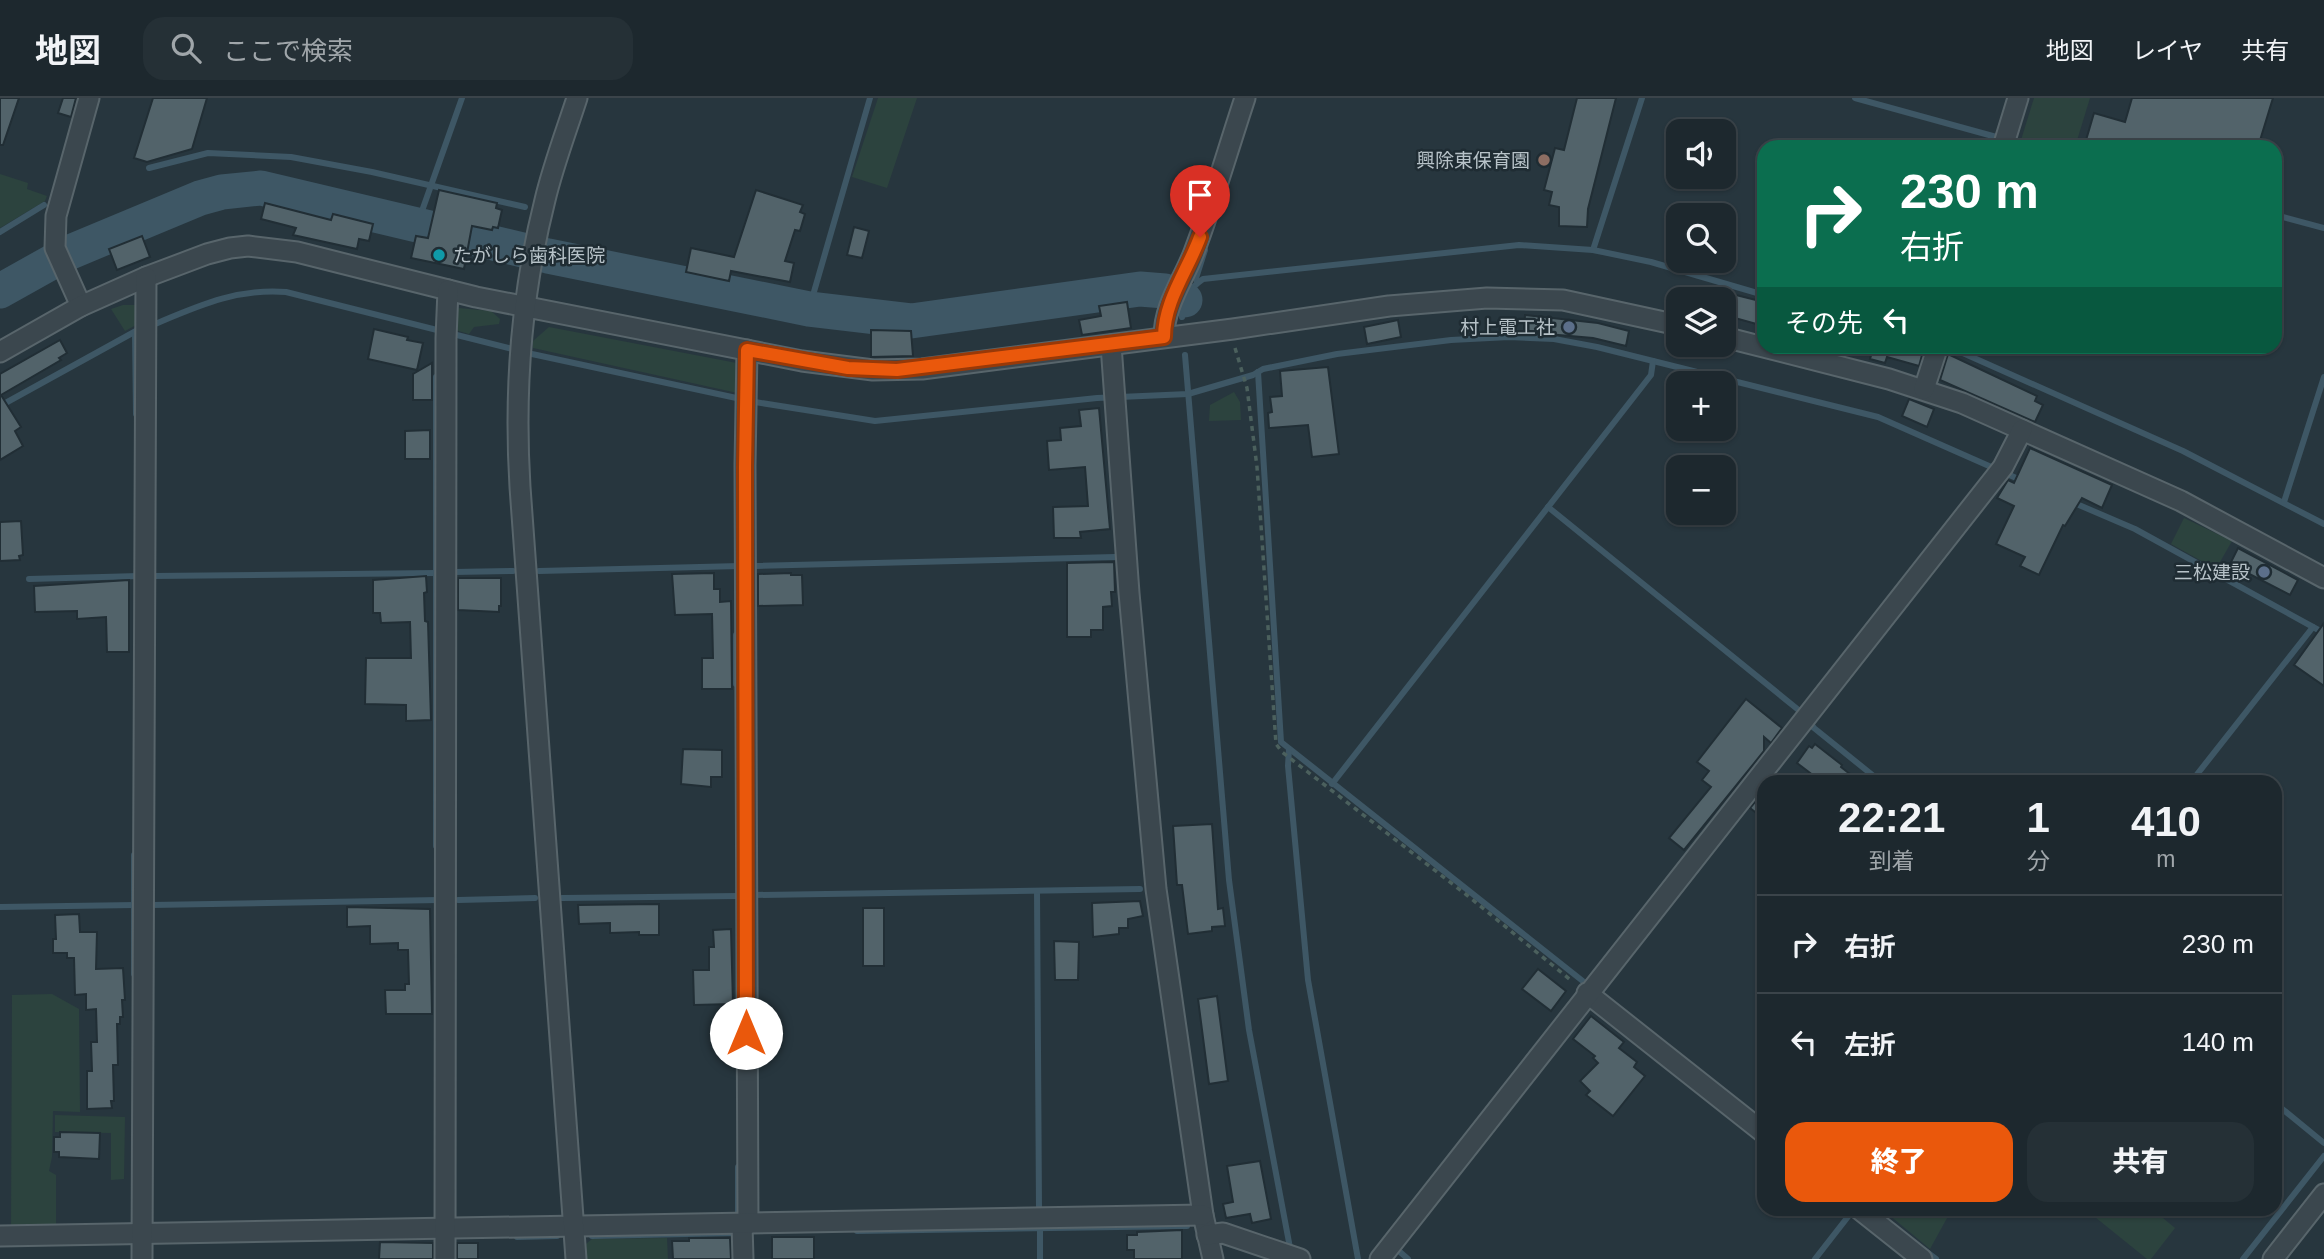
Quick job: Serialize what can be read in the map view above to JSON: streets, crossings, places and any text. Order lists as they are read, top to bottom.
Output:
{
  "places": [
    "興除東保育園",
    "たがしら歯科医院",
    "村上電工社",
    "三松建設"
  ],
  "page": {
    "header": "地図",
    "search": "ここで検索",
    "nav": ["地図", "レイヤ", "共有"],
    "map_buttons": ["+", "−"],
    "turn": ["230 m", "右折"],
    "then": "その先",
    "eta": [
      "22:21",
      "到着",
      "1",
      "分",
      "410",
      "m"
    ],
    "list": [
      {
        "name": "右折",
        "value": "230 m"
      },
      {
        "name": "左折",
        "value": "140 m"
      }
    ],
    "buttons": ["終了", "共有"]
  }
}
